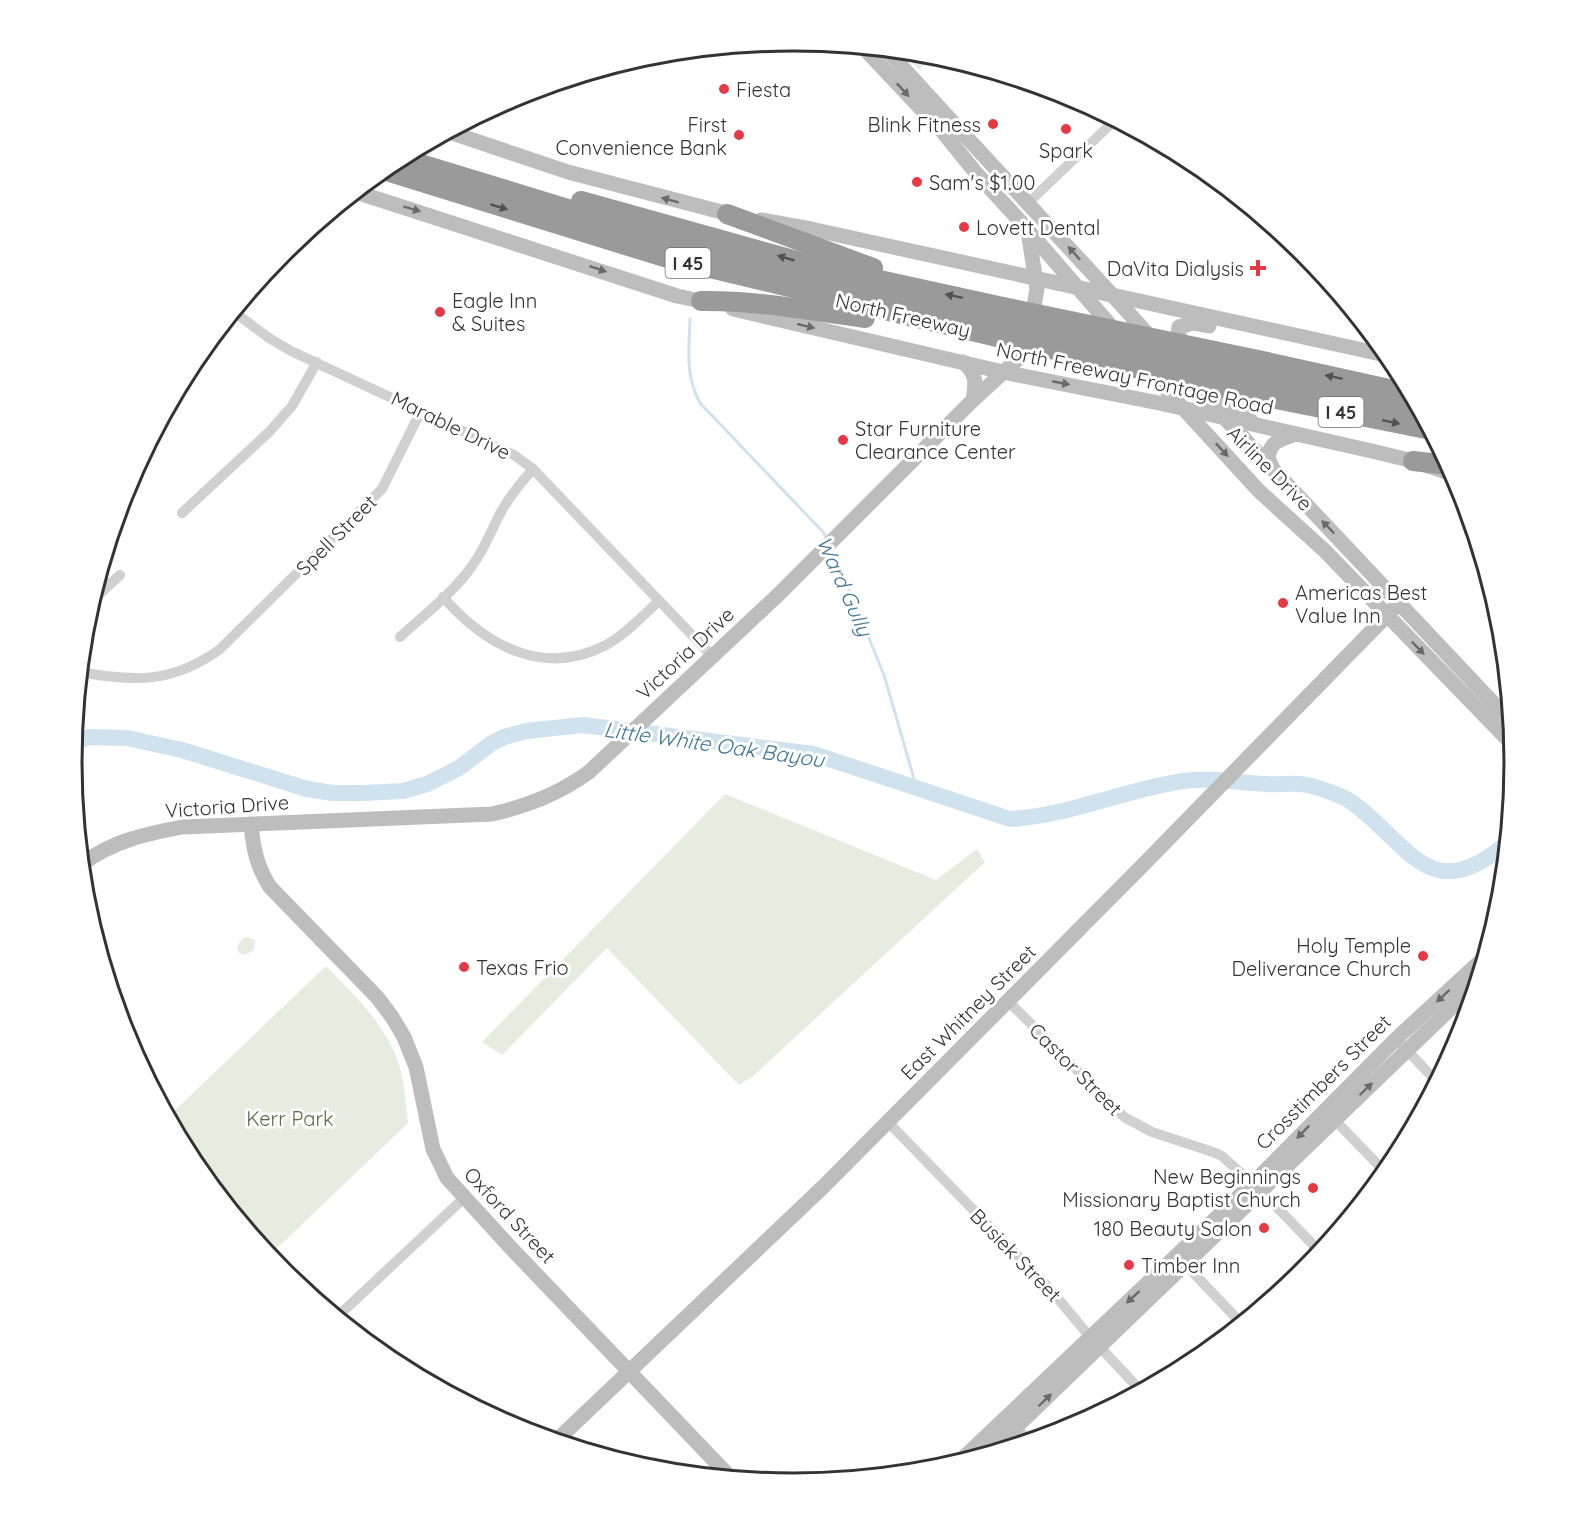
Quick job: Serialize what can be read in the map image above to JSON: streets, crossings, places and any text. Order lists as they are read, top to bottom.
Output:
{
  "streets": {
    "highway": ["I 45", "North Freeway"],
    "main road": [
      "North Freeway Frontage Road",
      "Airline Drive",
      "Victoria Drive",
      "East Whitney Street",
      "Crosstimbers Street",
      "Oxford Street"
    ],
    "street": [
      "Marable Drive",
      "Spell Street",
      "Castor Street",
      "Busiek Street"
    ]
  },
  "crossings": [
    ["North Freeway Frontage Road", "Airline Drive"],
    ["North Freeway Frontage Road", "Victoria Drive"],
    ["Marable Drive", "Spell Street"],
    ["Marable Drive", "Victoria Drive"],
    ["Airline Drive", "Victoria Drive"],
    ["Airline Drive", "East Whitney Street"],
    ["Victoria Drive", "Oxford Street"],
    ["East Whitney Street", "Castor Street"],
    ["East Whitney Street", "Oxford Street"],
    ["East Whitney Street", "Busiek Street"],
    ["Castor Street", "Crosstimbers Street"],
    ["Crosstimbers Street", "Busiek Street"]
  ],
  "water": ["Ward Gully", "Little White Oak Bayou"],
  "parks": ["Kerr Park"],
  "places": {
    "other": [
      "Fiesta",
      "Blink Fitness",
      "Spark",
      "First Convenience Bank",
      "Sam's $1.00",
      "Lovett Dental",
      "Eagle Inn & Suites",
      "Star Furniture Clearance Center",
      "Americas Best Value Inn",
      "Holy Temple Deliverance Church",
      "Texas Frio",
      "New Beginnings Missionary Baptist Church",
      "180 Beauty Salon",
      "Timber Inn"
    ],
    "health": ["DaVita Dialysis"]
  }
}
